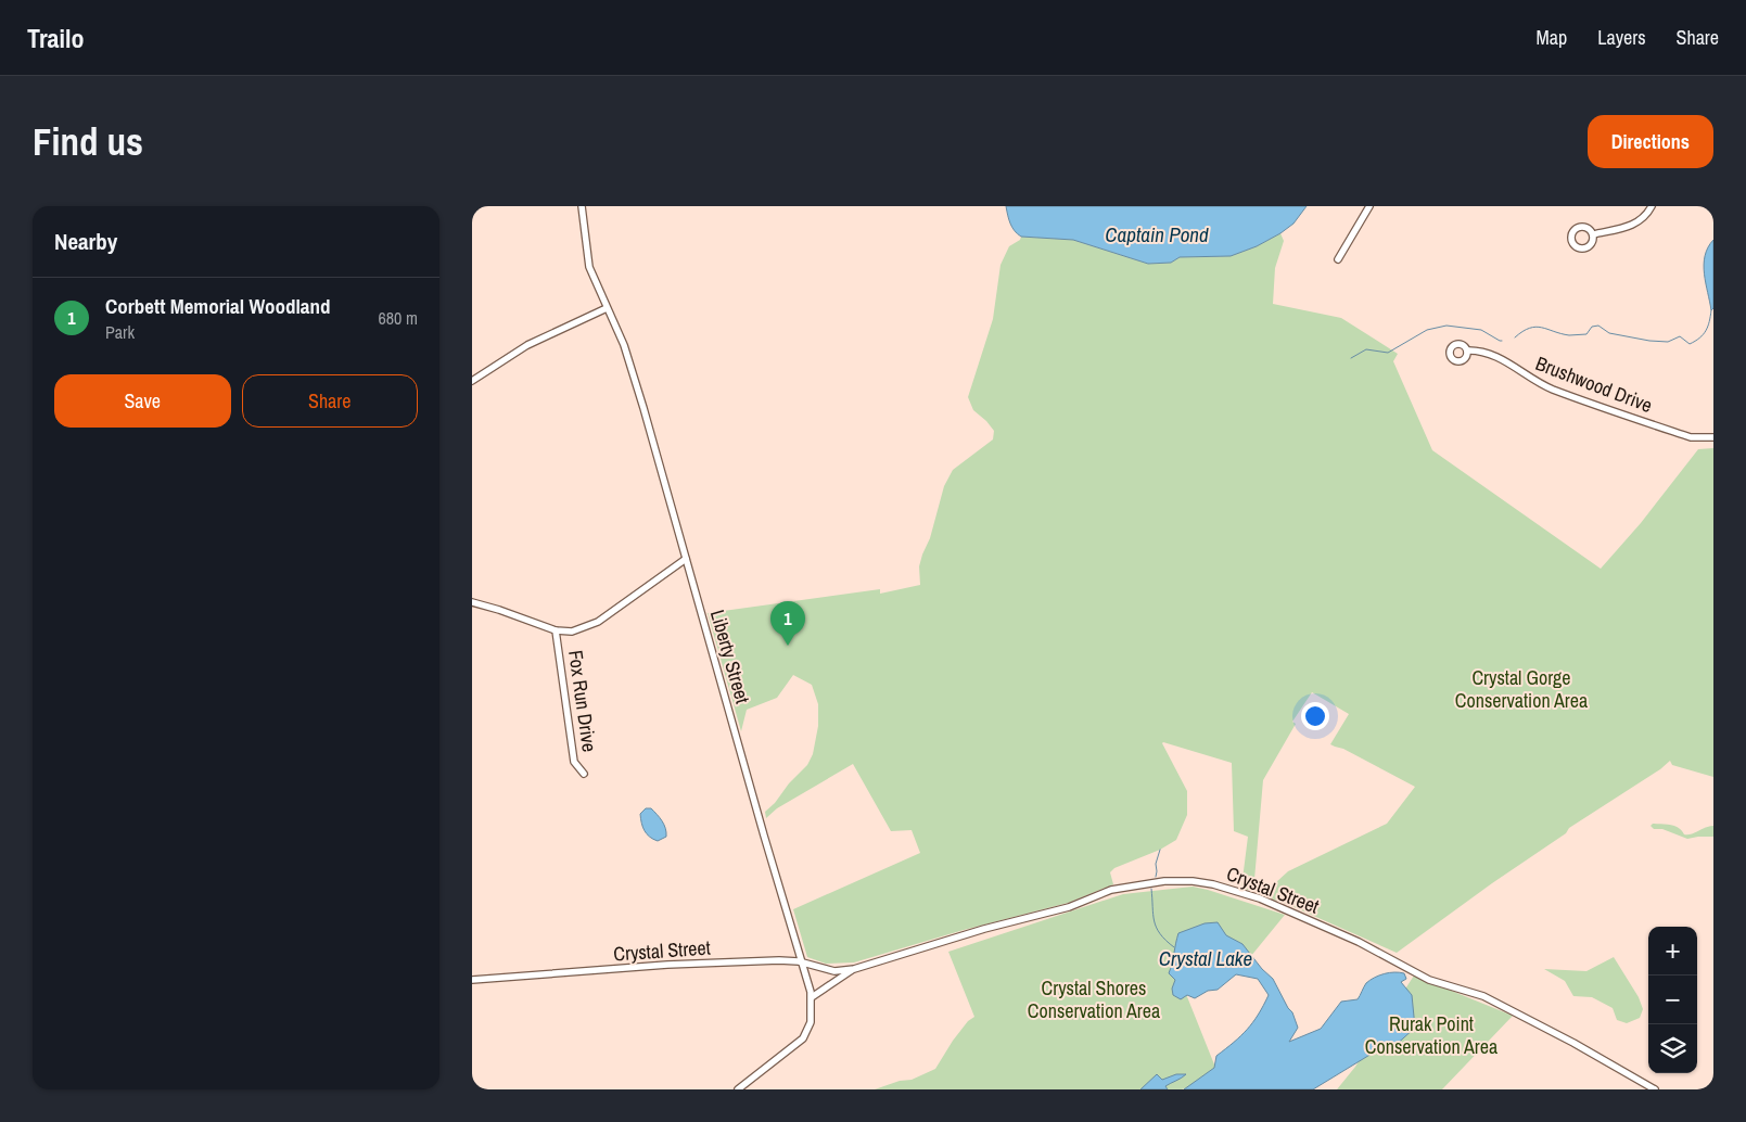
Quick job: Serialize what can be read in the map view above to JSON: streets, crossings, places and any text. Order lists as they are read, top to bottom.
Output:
{
  "streets": {
    "street": [
      "Brushwood Drive",
      "Liberty Street",
      "Fox Run Drive",
      "Crystal Street"
    ]
  },
  "crossings": [
    ["Liberty Street", "Crystal Street"]
  ],
  "water": ["Captain Pond", "Crystal Lake"],
  "parks": ["Crystal Gorge Conservation Area", "Crystal Shores Conservation Area", "Rurak Point Conservation Area"],
  "page": {
    "header": "Trailo",
    "nav": ["Map", "Layers", "Share"],
    "buttons": [
      "Directions",
      ["Save", "Share"]
    ],
    "title": "Find us",
    "heading": "Nearby",
    "list": [
      {
        "mark": "1",
        "name": "Corbett Memorial Woodland",
        "note": "Park",
        "value": "680 m"
      }
    ],
    "pins": "1",
    "map_buttons": ["+", "−"]
  }
}
